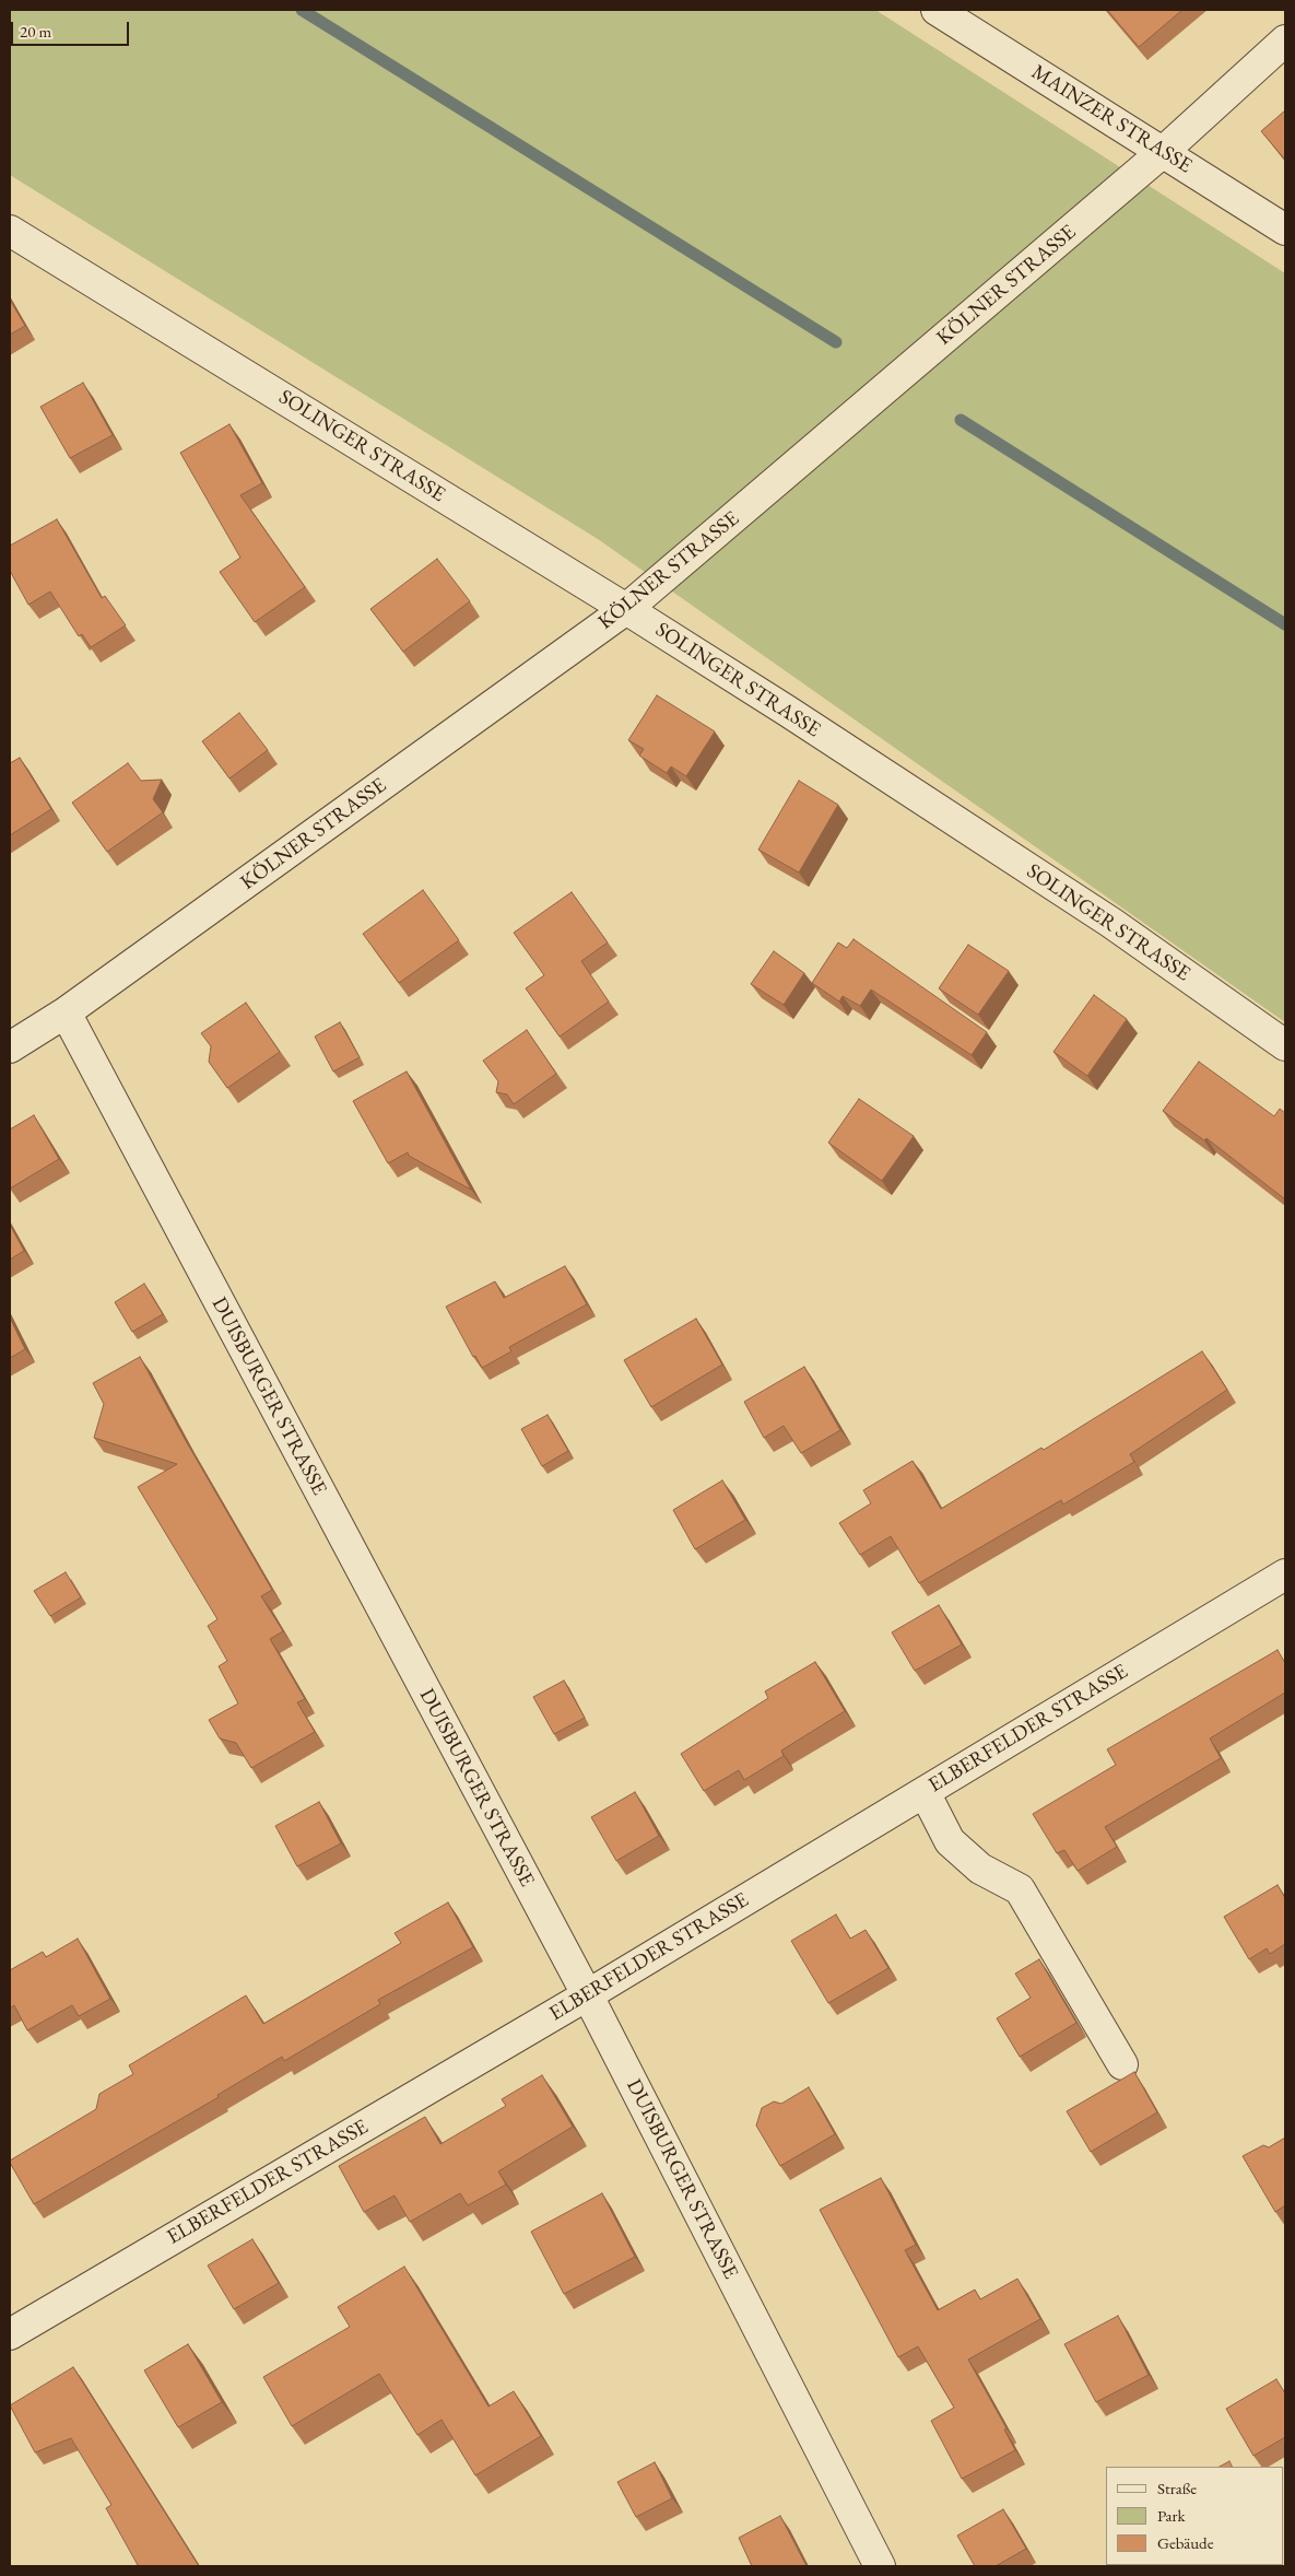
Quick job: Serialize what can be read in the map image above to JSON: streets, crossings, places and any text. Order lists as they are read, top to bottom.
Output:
{
  "streets": {
    "street": [
      "MAINZER STRASSE",
      "KÖLNER STRASSE",
      "SOLINGER STRASSE",
      "DUISBURGER STRASSE",
      "ELBERFELDER STRASSE"
    ]
  },
  "crossings": [
    ["MAINZER STRASSE", "KÖLNER STRASSE"],
    ["KÖLNER STRASSE", "SOLINGER STRASSE"],
    ["KÖLNER STRASSE", "DUISBURGER STRASSE"],
    ["DUISBURGER STRASSE", "ELBERFELDER STRASSE"]
  ],
  "legend": ["Straße", "Park", "Gebäude"],
  "scale_bar": "20 m"
}
